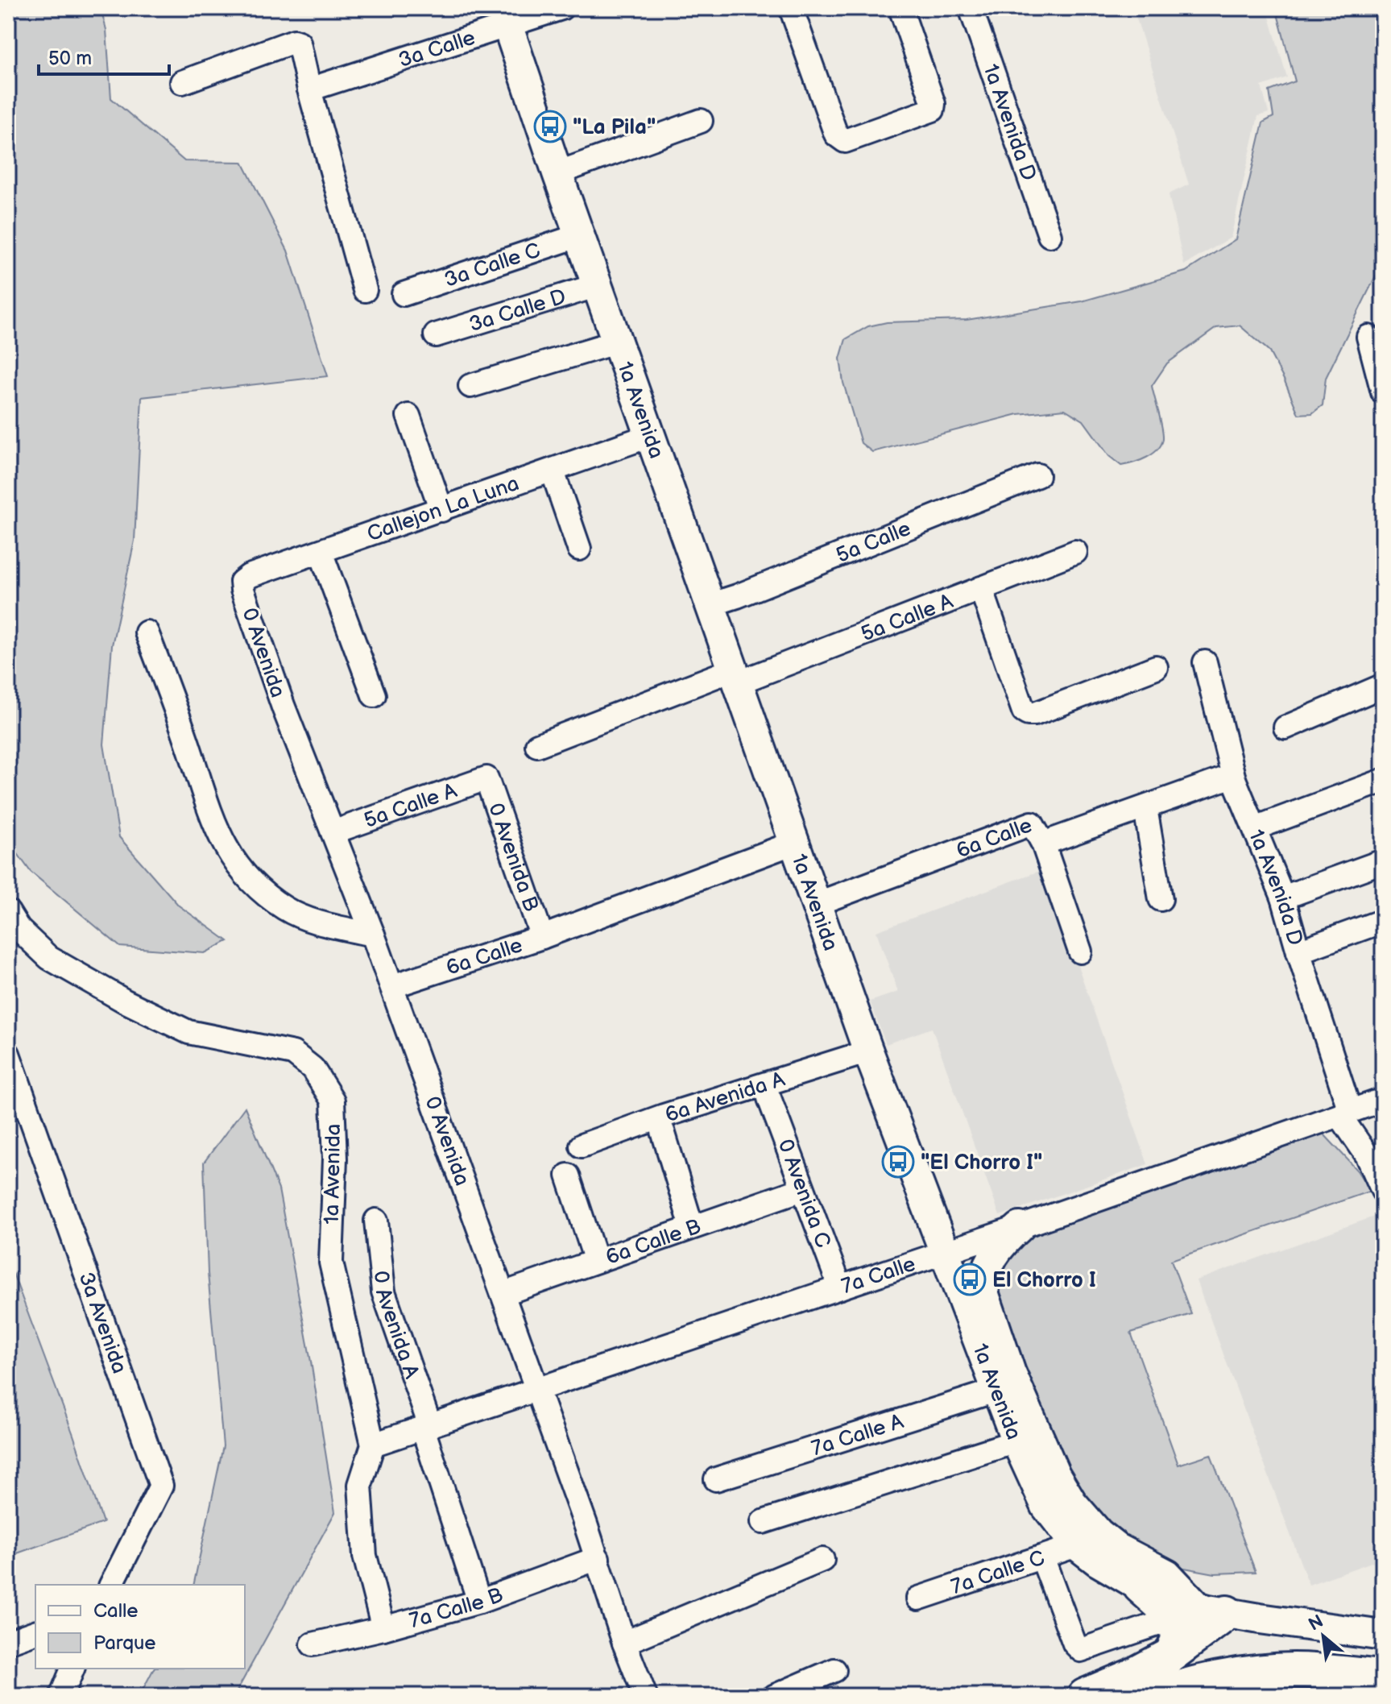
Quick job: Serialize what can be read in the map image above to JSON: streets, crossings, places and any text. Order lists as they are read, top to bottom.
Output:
{
  "streets": {
    "main road": ["1a Avenida"],
    "street": [
      "3a Calle",
      "1a Avenida D",
      "3a Calle C",
      "3a Calle D",
      "Callejon La Luna",
      "5a Calle",
      "5a Calle A",
      "0 Avenida",
      "6a Calle",
      "0 Avenida B",
      "6a Avenida A",
      "0 Avenida C",
      "6a Calle B",
      "7a Calle",
      "3a Avenida",
      "0 Avenida A",
      "7a Calle A",
      "7a Calle C",
      "7a Calle B"
    ]
  },
  "crossings": [
    ["3a Calle", "1a Avenida"],
    ["1a Avenida D", "6a Calle"],
    ["1a Avenida D", "7a Calle"],
    ["3a Calle C", "1a Avenida"],
    ["3a Calle D", "1a Avenida"],
    ["1a Avenida", "Callejon La Luna"],
    ["1a Avenida", "5a Calle"],
    ["1a Avenida", "5a Calle A"],
    ["1a Avenida", "6a Calle"],
    ["1a Avenida", "6a Avenida A"],
    ["1a Avenida", "7a Calle"],
    ["1a Avenida", "7a Calle A"],
    ["1a Avenida", "7a Calle C"],
    ["Callejon La Luna", "0 Avenida"],
    ["5a Calle A", "0 Avenida"],
    ["5a Calle A", "0 Avenida B"],
    ["0 Avenida", "6a Calle"],
    ["0 Avenida", "6a Calle B"],
    ["0 Avenida", "7a Calle"],
    ["0 Avenida", "7a Calle B"],
    ["6a Calle", "0 Avenida B"],
    ["0 Avenida C", "6a Calle B"],
    ["0 Avenida C", "7a Calle"],
    ["7a Calle", "0 Avenida A"],
    ["0 Avenida A", "7a Calle B"]
  ],
  "places": {
    "bus stop": ["\"La Pila\"", "\"El Chorro I\"", "El Chorro I"]
  },
  "legend": ["Calle", "Parque"],
  "scale_bar": "50 m",
  "north": "top left"
}
